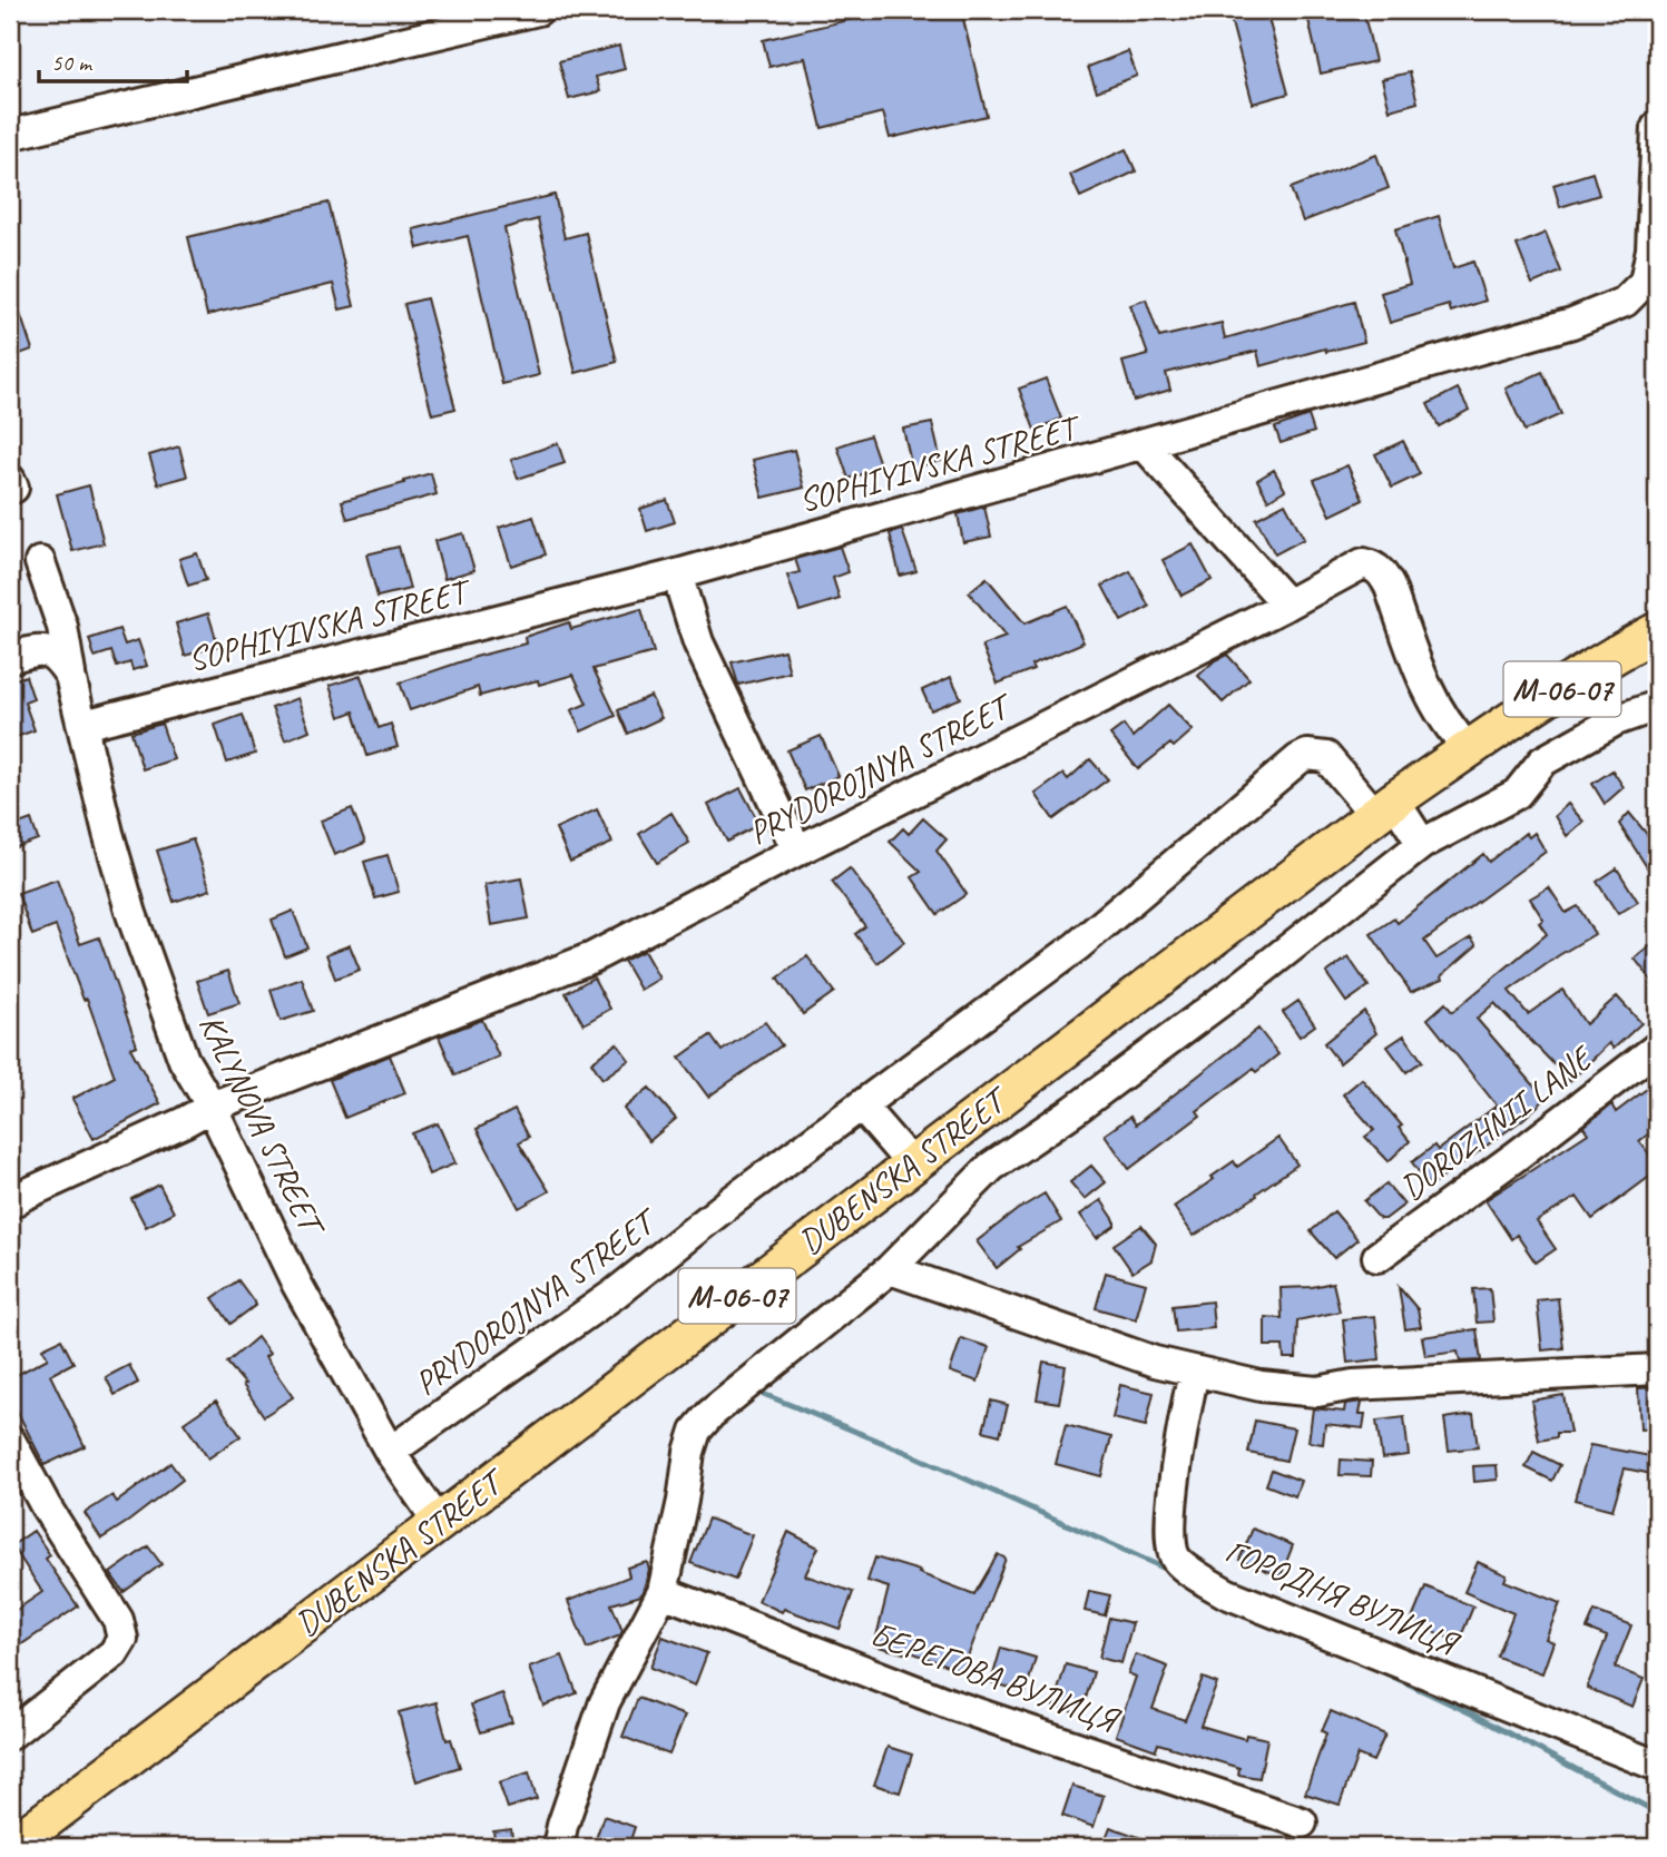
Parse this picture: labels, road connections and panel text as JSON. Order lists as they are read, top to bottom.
{
  "streets": {
    "main road": ["М-06-07", "DUBENSKA STREET"],
    "street": [
      "SOPHIYIVSKA STREET",
      "PRYDOROJNYA STREET",
      "KALYNOVA STREET",
      "DOROZHNII LANE",
      "ГОРОДНЯ ВУЛИЦЯ",
      "БЕРЕГОВА ВУЛИЦЯ"
    ]
  },
  "crossings": [
    ["SOPHIYIVSKA STREET", "KALYNOVA STREET"],
    ["PRYDOROJNYA STREET", "KALYNOVA STREET"],
    ["PRYDOROJNYA STREET", "DUBENSKA STREET"],
    ["KALYNOVA STREET", "DUBENSKA STREET"]
  ],
  "scale_bar": "50 m"
}
